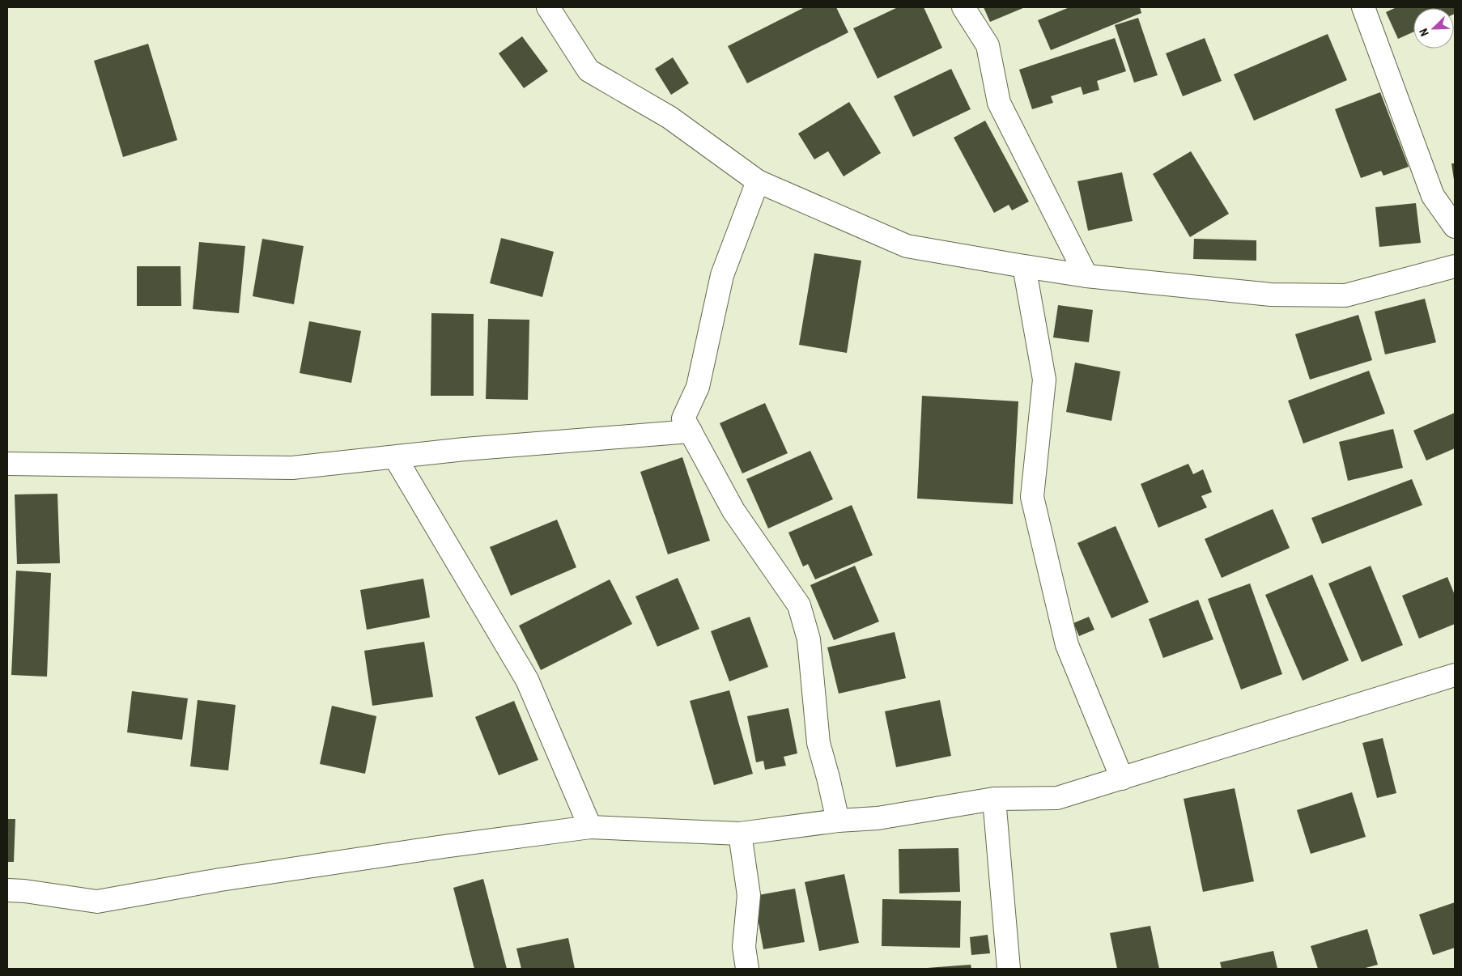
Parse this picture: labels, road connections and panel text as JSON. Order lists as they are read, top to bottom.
{
  "north": "bottom left"
}
